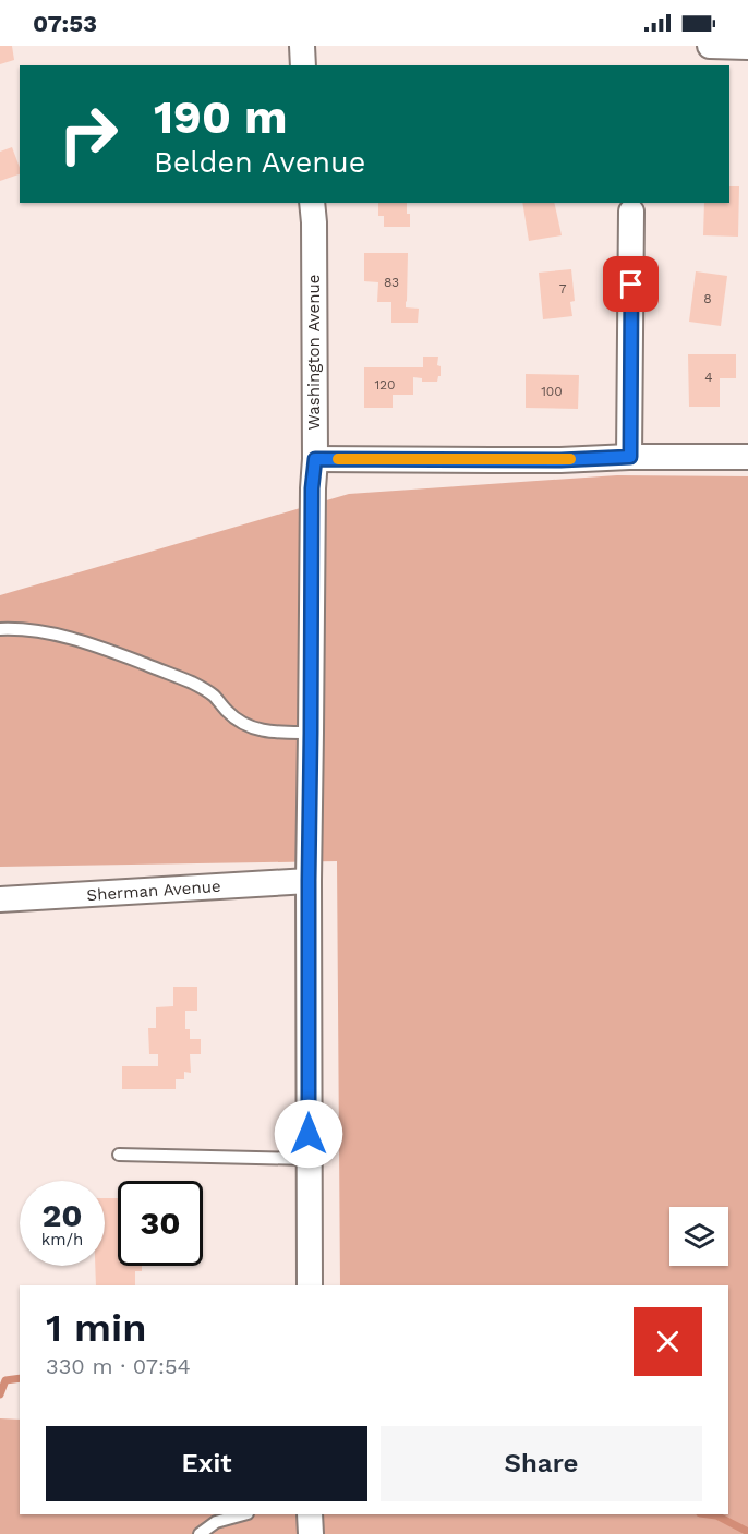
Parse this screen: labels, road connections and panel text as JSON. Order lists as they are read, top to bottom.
{
  "streets": {
    "street": ["Washington Avenue", "Sherman Avenue"]
  },
  "crossings": [
    ["Washington Avenue", "Sherman Avenue"]
  ],
  "house_numbers": [
    "83",
    "7",
    "8",
    "4",
    "120",
    "100"
  ],
  "page": {
    "status": "07:53",
    "turn": ["190 m", "Belden Avenue"],
    "speed": "20 km/h",
    "limit": "30",
    "heading": ["1 min", "330 m · 07:54"],
    "buttons": ["Exit", "Share"]
  }
}
